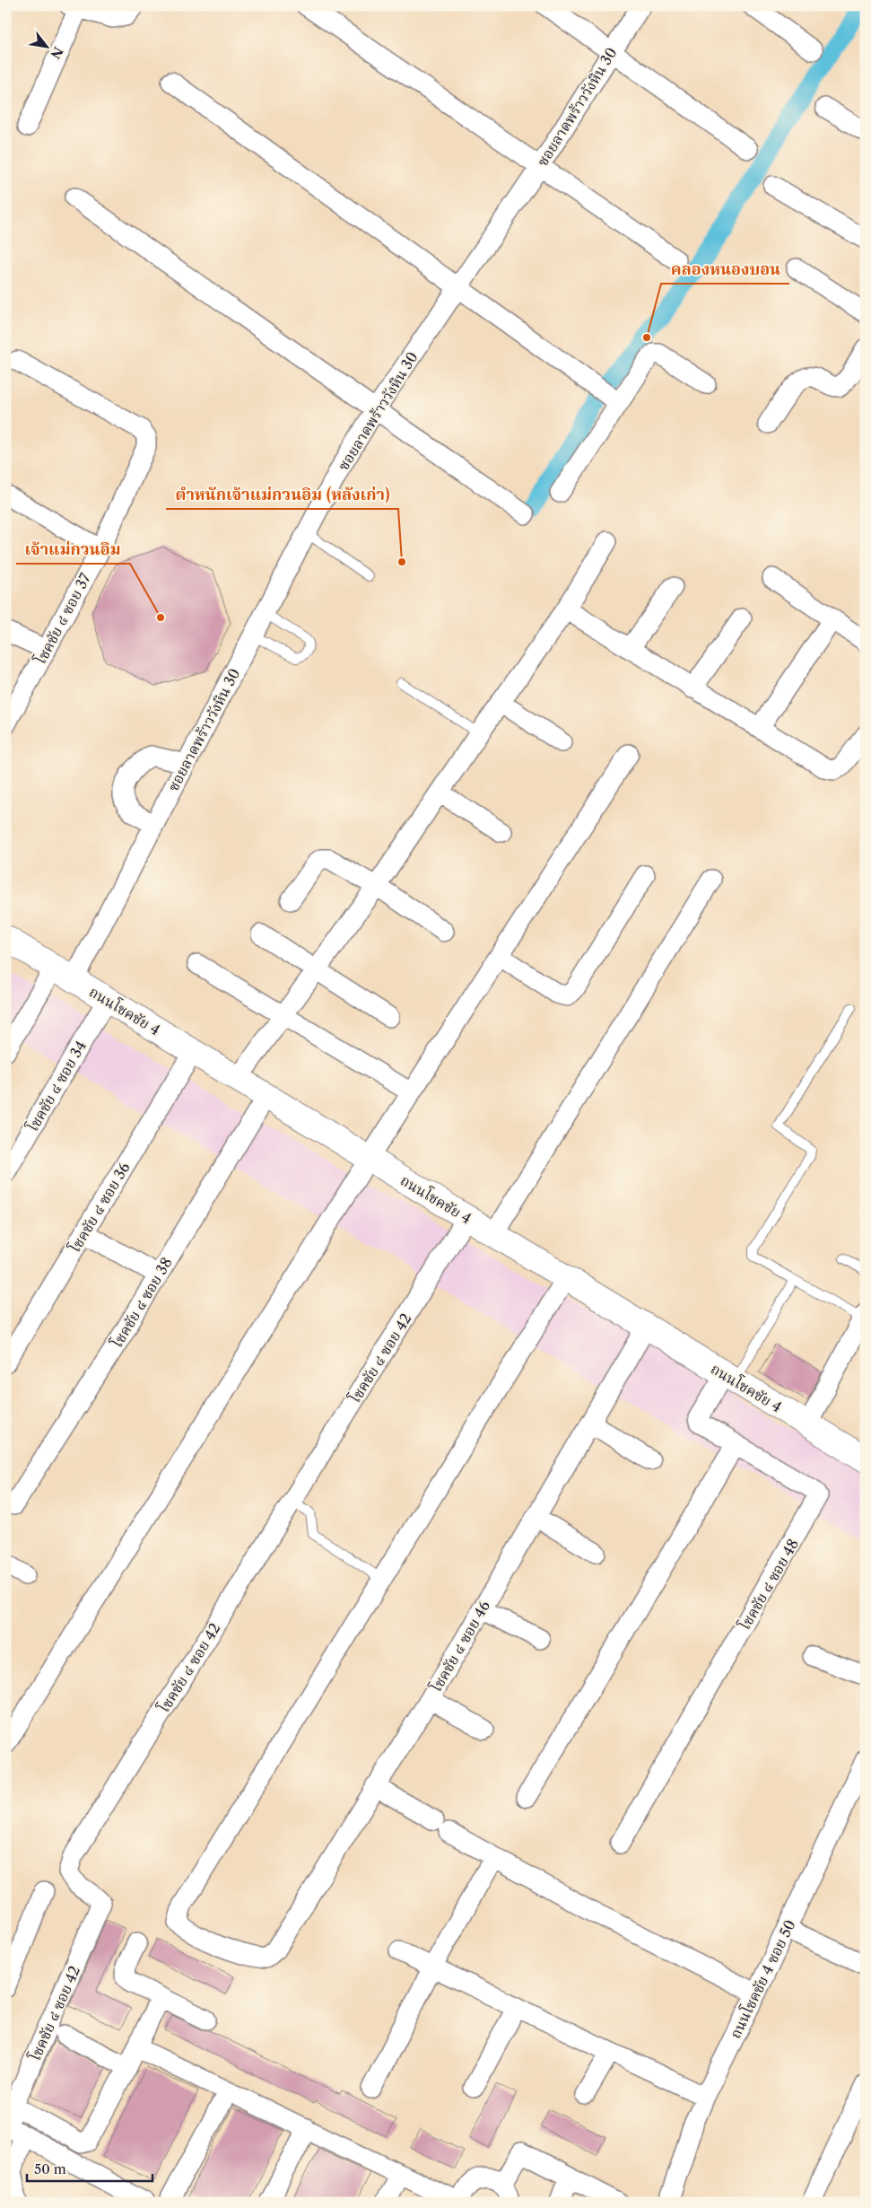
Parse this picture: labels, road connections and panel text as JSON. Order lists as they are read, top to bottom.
{
  "streets": {
    "street": [
      "ซอยลาดพร้าววังหิน 30",
      "โชคชัย ๔ ซอย 37",
      "ถนนโชคชัย 4",
      "โชคชัย ๔ ซอย 34",
      "โชคชัย ๔ ซอย 36",
      "โชคชัย ๔ ซอย 38",
      "โชคชัย ๔ ซอย 42",
      "โชคชัย ๔ ซอย 48",
      "โชคชัย ๔ ซอย 46",
      "ถนนโชคชัย 4 ซอย 50"
    ]
  },
  "crossings": [
    ["ซอยลาดพร้าววังหิน 30", "ถนนโชคชัย 4"],
    ["ถนนโชคชัย 4", "โชคชัย ๔ ซอย 34"],
    ["ถนนโชคชัย 4", "โชคชัย ๔ ซอย 36"],
    ["ถนนโชคชัย 4", "โชคชัย ๔ ซอย 38"],
    ["ถนนโชคชัย 4", "โชคชัย ๔ ซอย 42"],
    ["ถนนโชคชัย 4", "โชคชัย ๔ ซอย 48"],
    ["ถนนโชคชัย 4", "โชคชัย ๔ ซอย 46"]
  ],
  "places": ["คลองหนองบอน", "ตำหนักเจ้าแม่กวนอิม (หลังเก่า)", "เจ้าแม่กวนอิม"],
  "scale_bar": "50 m",
  "north": "bottom right"
}
